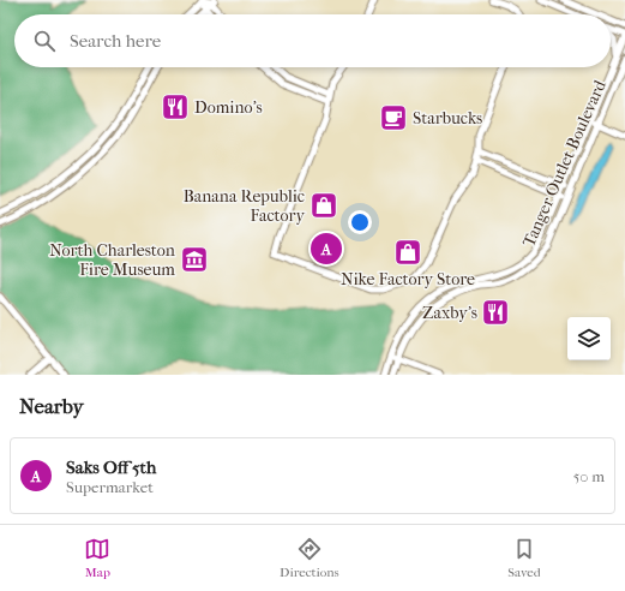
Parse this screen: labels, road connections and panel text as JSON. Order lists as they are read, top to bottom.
{
  "streets": {
    "street": ["Tanger Outlet Boulevard"]
  },
  "places": {
    "restaurant": ["Domino's", "Zaxby's"],
    "cafe": ["Starbucks"],
    "shop": ["Banana Republic Factory", "Nike Factory Store"],
    "museum": ["North Charleston Fire Museum"]
  },
  "page": {
    "search": "Search here",
    "pins": "A",
    "heading": "Nearby",
    "list": [
      {
        "mark": "A",
        "name": "Saks Off 5th",
        "note": "Supermarket",
        "value": "50 m"
      }
    ],
    "nav": ["Map", "Directions", "Saved"]
  }
}
